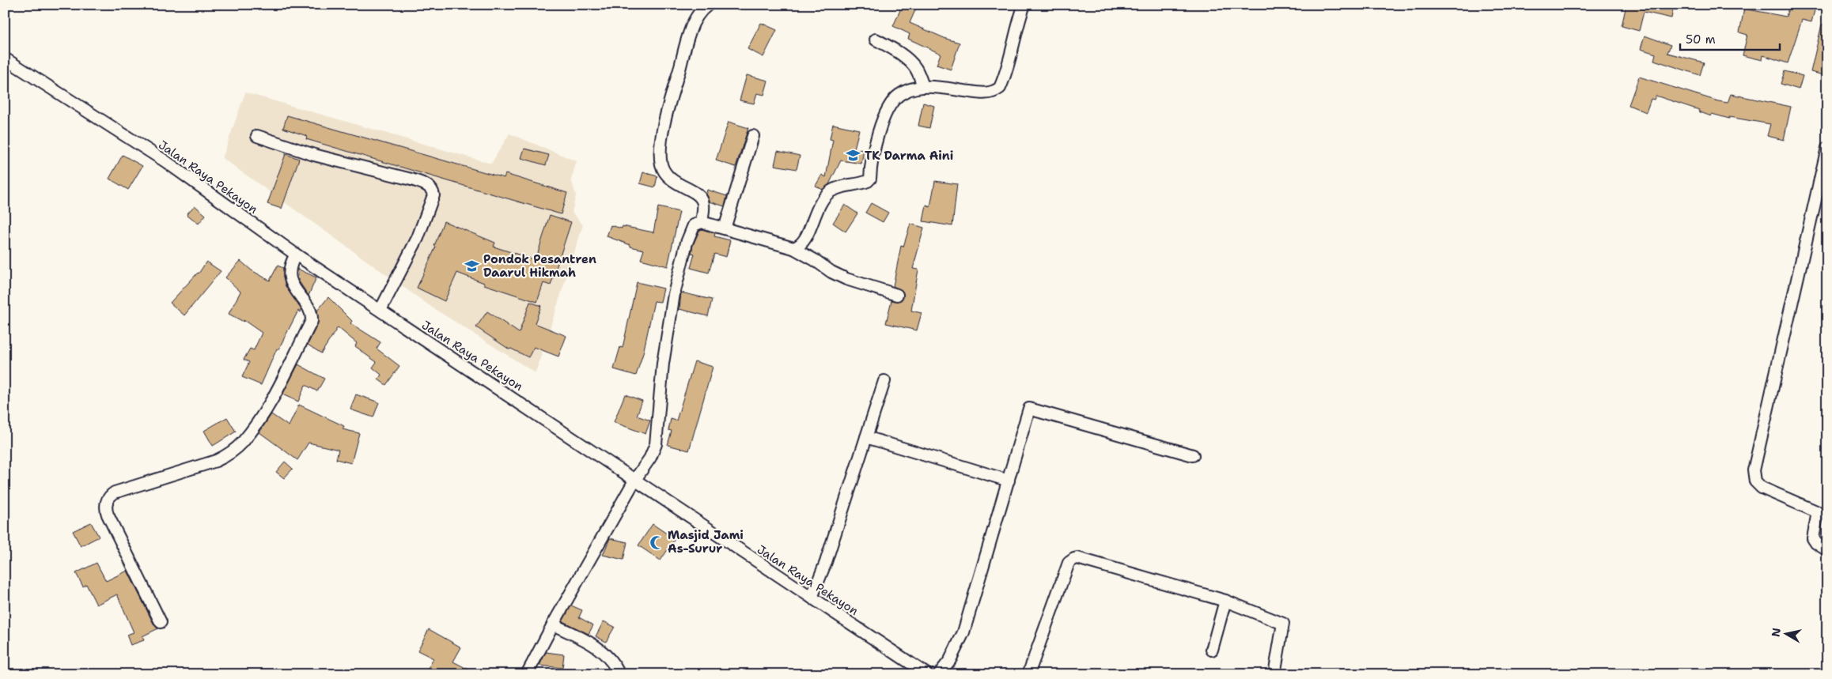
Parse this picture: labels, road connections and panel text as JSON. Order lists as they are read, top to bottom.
{
  "streets": {
    "street": ["Jalan Raya Pekayon"]
  },
  "places": {
    "school or university": ["TK Darma Aini", "Pondok Pesantren Daarul Hikmah"],
    "mosque": ["Masjid Jami As-Surur"]
  },
  "scale_bar": "50 m",
  "north": "left"
}
